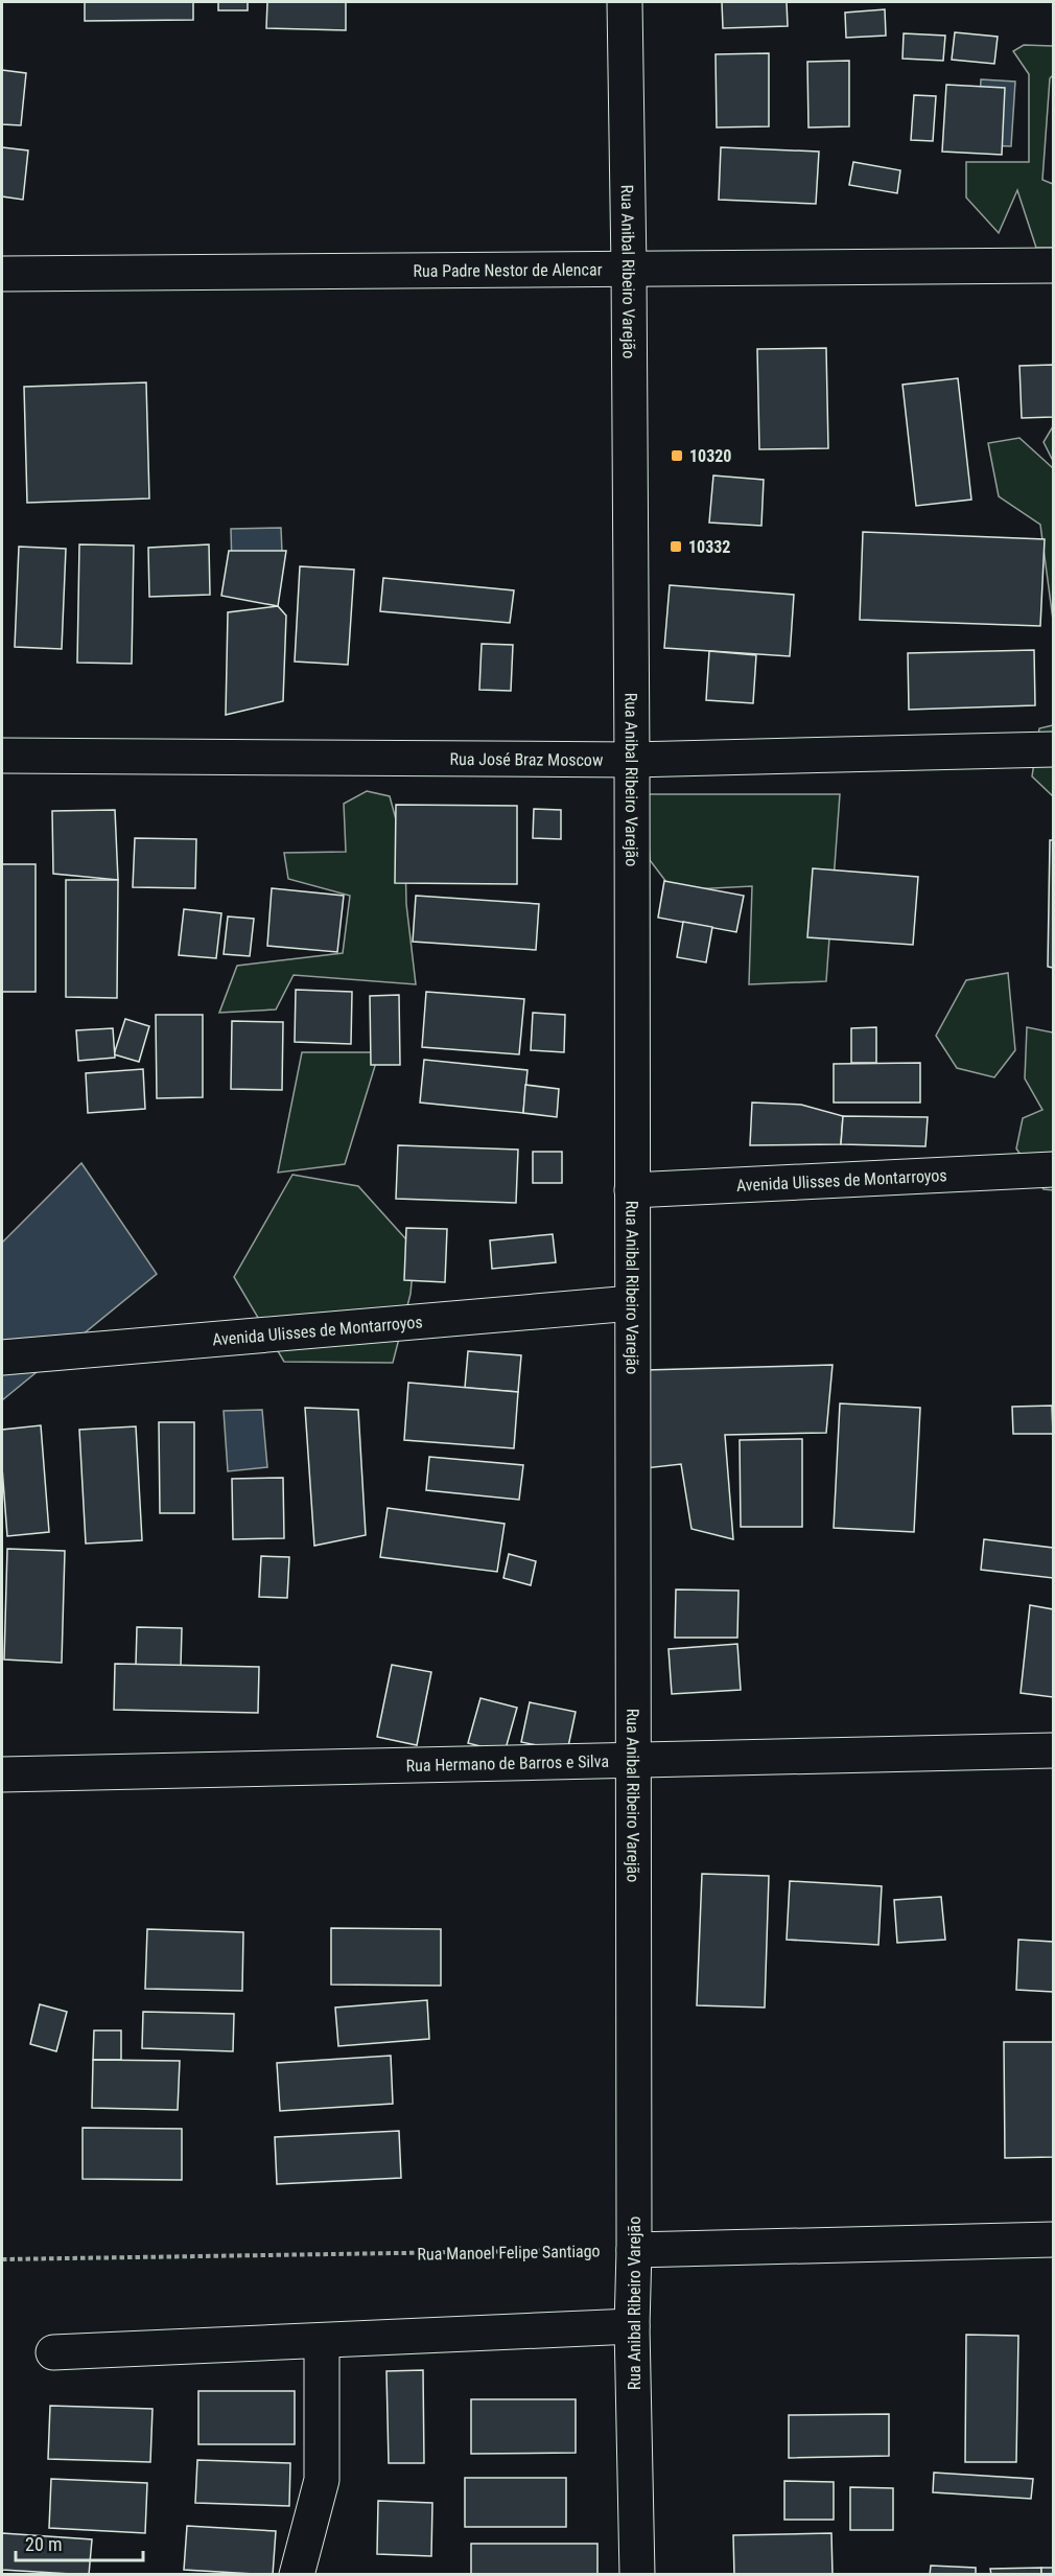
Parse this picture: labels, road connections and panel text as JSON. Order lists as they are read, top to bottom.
{
  "streets": {
    "street": [
      "Rua Padre Nestor de Alencar",
      "Rua Anibal Ribeiro Varejão",
      "Rua José Braz Moscow",
      "Avenida Ulisses de Montarroyos",
      "Rua Hermano de Barros e Silva"
    ],
    "path": ["Rua Manoel Felipe Santiago"]
  },
  "crossings": [
    ["Rua Padre Nestor de Alencar", "Rua Anibal Ribeiro Varejão"],
    ["Rua Anibal Ribeiro Varejão", "Rua José Braz Moscow"],
    ["Rua Anibal Ribeiro Varejão", "Avenida Ulisses de Montarroyos"],
    ["Rua Anibal Ribeiro Varejão", "Rua Hermano de Barros e Silva"],
    ["Rua Anibal Ribeiro Varejão", "Rua Manoel Felipe Santiago"]
  ],
  "places": {
    "transit": ["10320", "10332"]
  },
  "scale_bar": "20 m"
}
